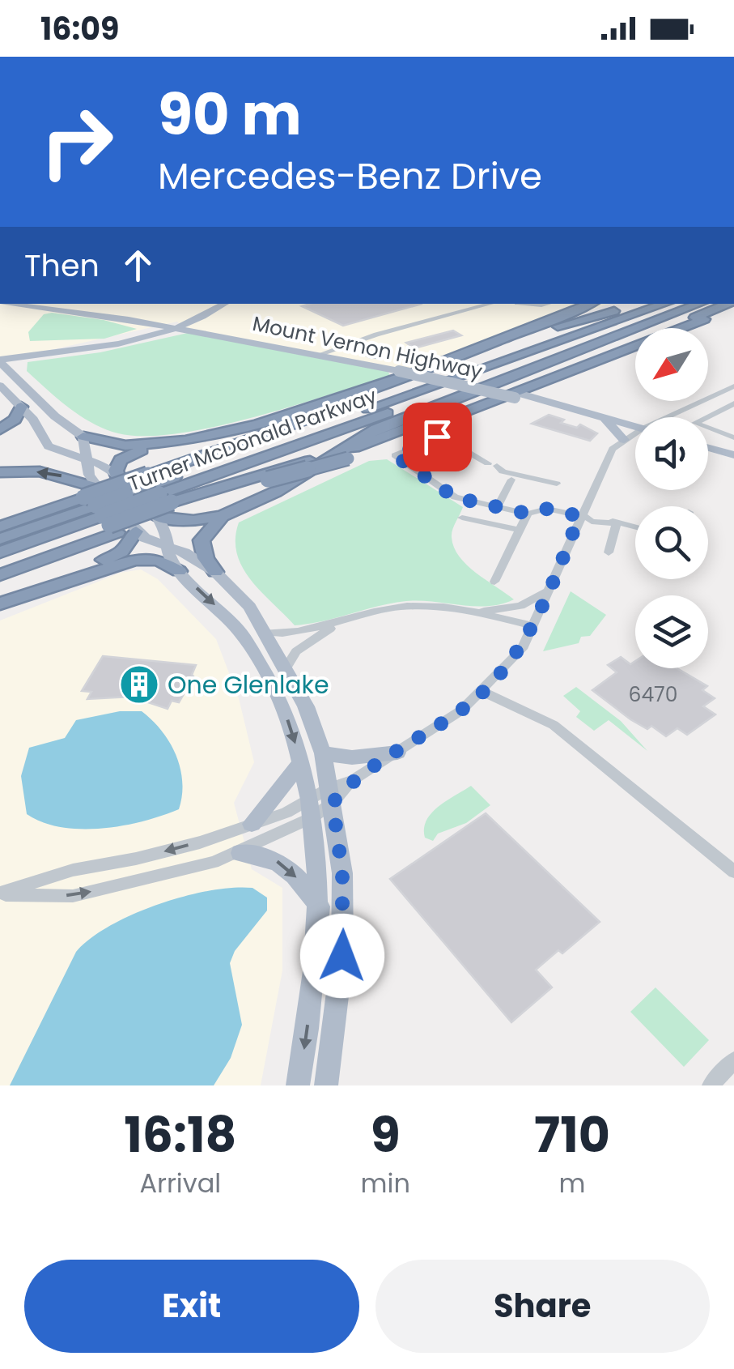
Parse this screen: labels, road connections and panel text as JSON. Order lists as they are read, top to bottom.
{
  "streets": {
    "highway": ["Turner McDonald Parkway"],
    "main road": ["Mount Vernon Highway"]
  },
  "places": {
    "building": ["One Glenlake"]
  },
  "house_numbers": ["6470"],
  "north": "bottom left",
  "page": {
    "status": "16:09",
    "turn": ["90 m", "Mercedes-Benz Drive"],
    "then": "Then",
    "eta": [
      "16:18",
      "Arrival",
      "9",
      "min",
      "710",
      "m"
    ],
    "buttons": ["Exit", "Share"]
  }
}
